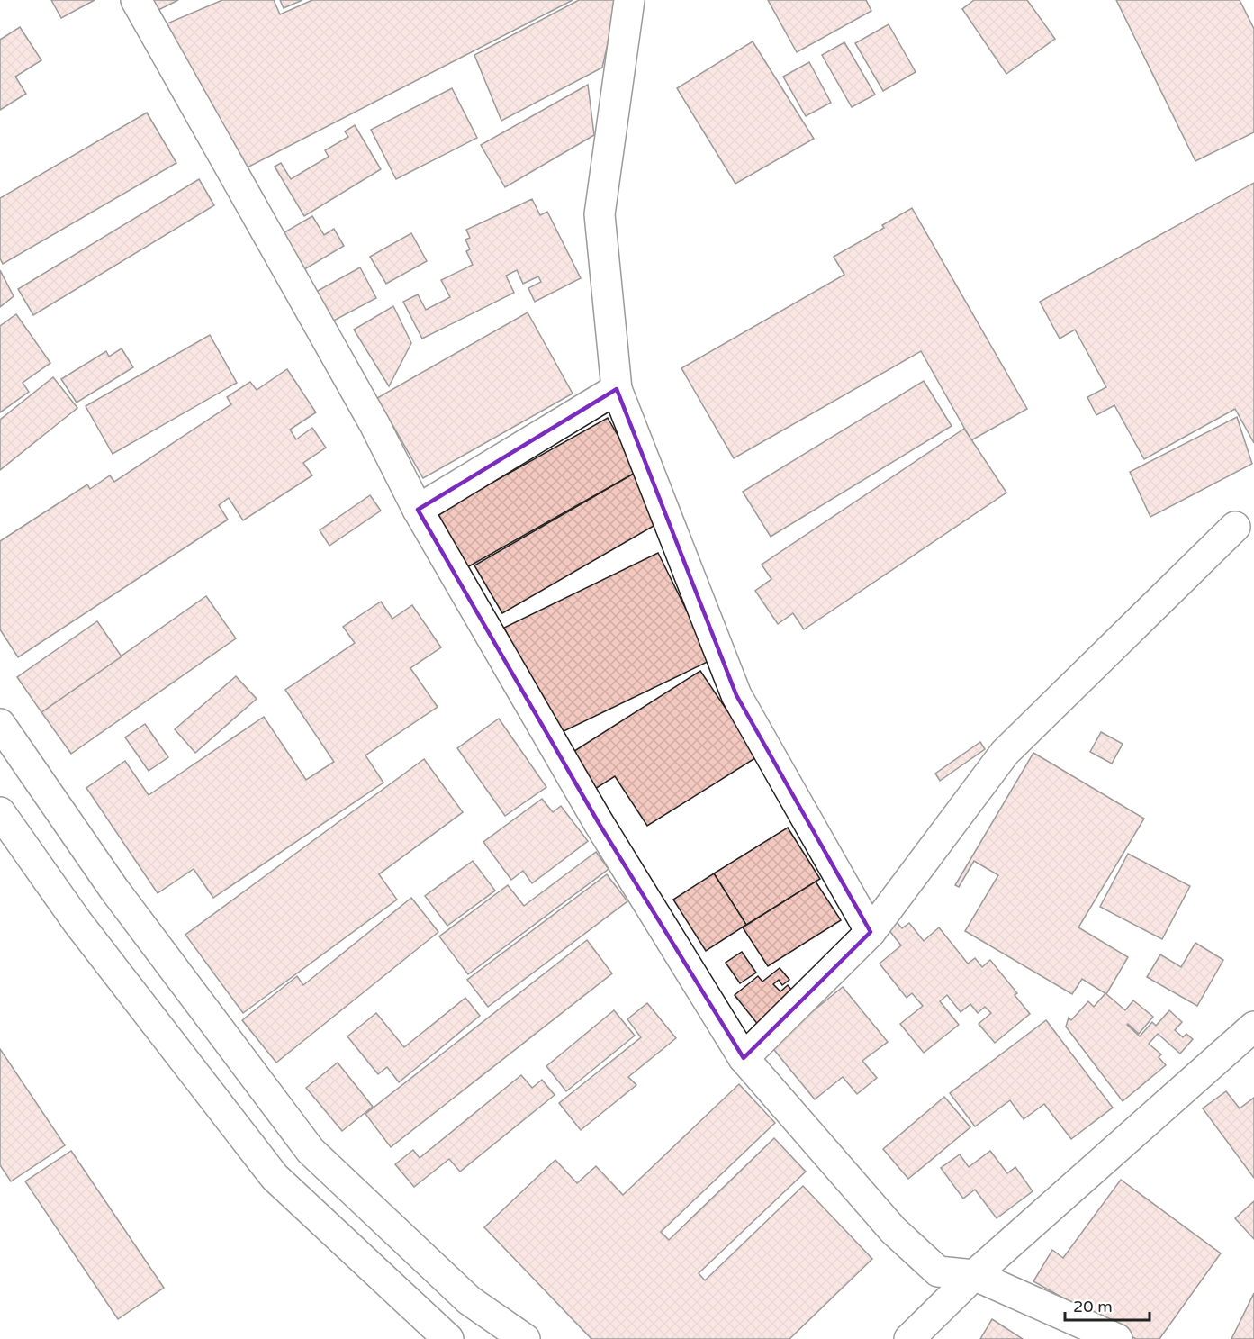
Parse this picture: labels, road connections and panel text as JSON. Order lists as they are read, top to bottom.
{
  "scale_bar": "20 m"
}
